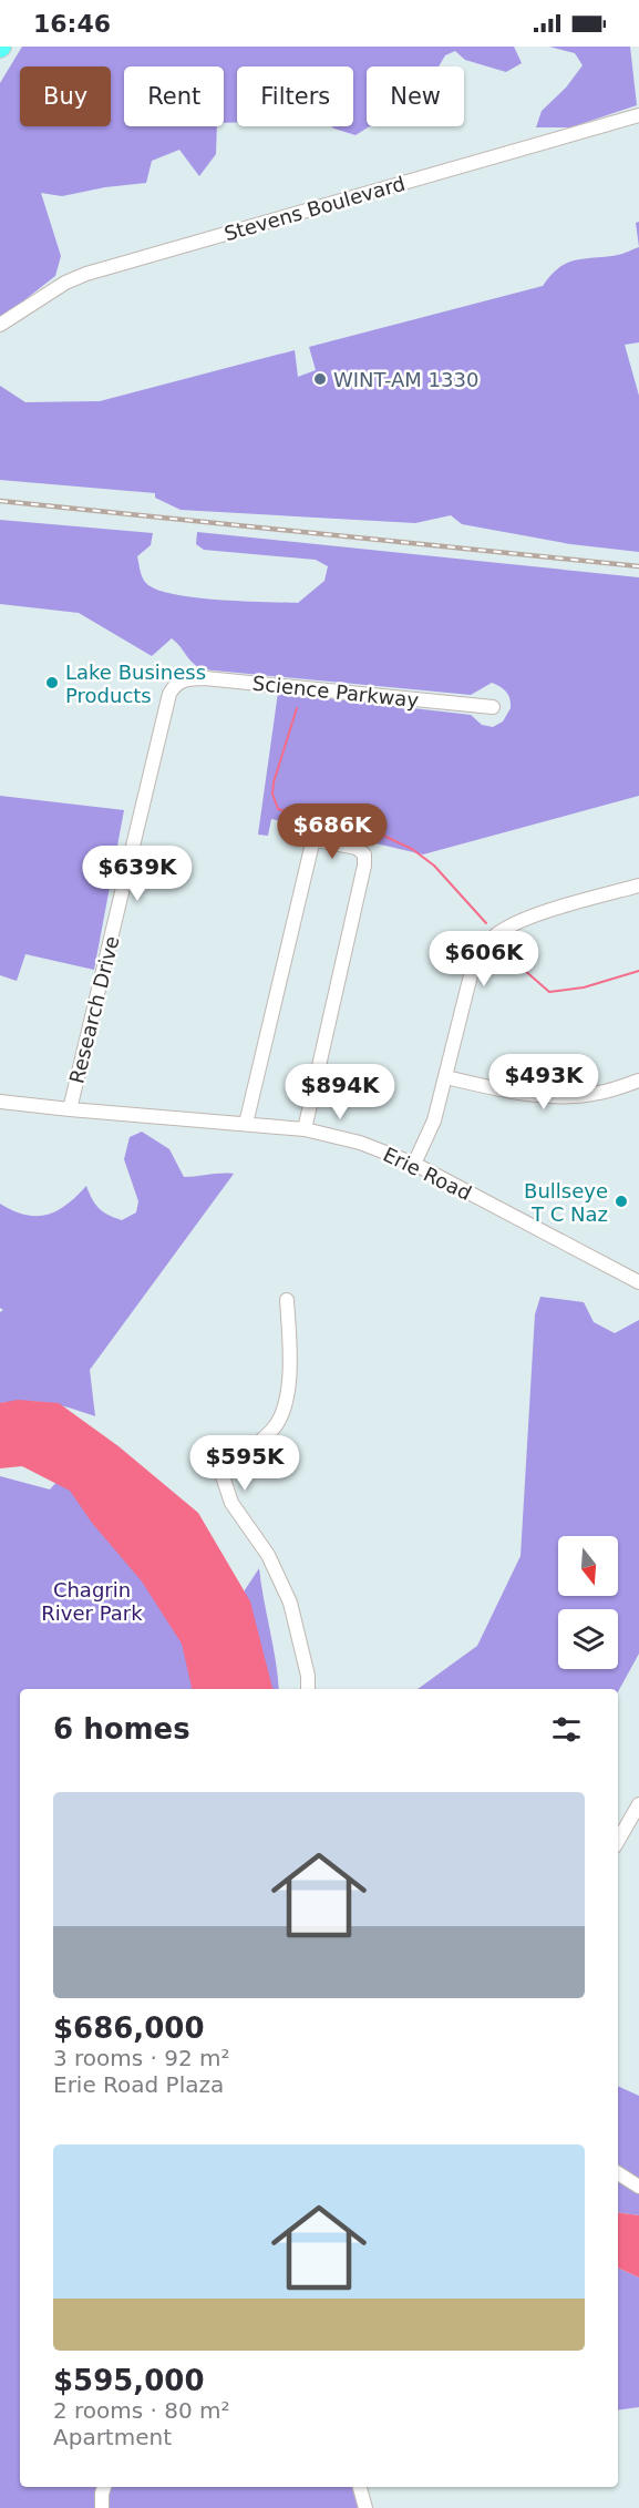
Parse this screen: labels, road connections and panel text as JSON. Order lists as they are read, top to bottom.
{
  "streets": {
    "street": [
      "Stevens Boulevard",
      "Science Parkway",
      "Research Drive",
      "Erie Road"
    ]
  },
  "crossings": [
    ["Science Parkway", "Research Drive"],
    ["Research Drive", "Erie Road"]
  ],
  "parks": ["Chagrin River Park"],
  "places": ["WINT-AM 1330", "Lake Business Products", "Bullseye T C Naz"],
  "north": "bottom",
  "page": {
    "status": "16:46",
    "chip": [
      "Buy",
      "Rent",
      "Filters",
      "New"
    ],
    "price": [
      "$686K",
      "$639K",
      "$606K",
      "$493K",
      "$894K",
      "$595K"
    ],
    "heading": "6 homes",
    "list": [
      {
        "name": "$686,000",
        "note": "3 rooms · 92 m² · Erie Road Plaza"
      },
      {
        "name": "$595,000",
        "note": "2 rooms · 80 m² · Apartment"
      }
    ]
  }
}
